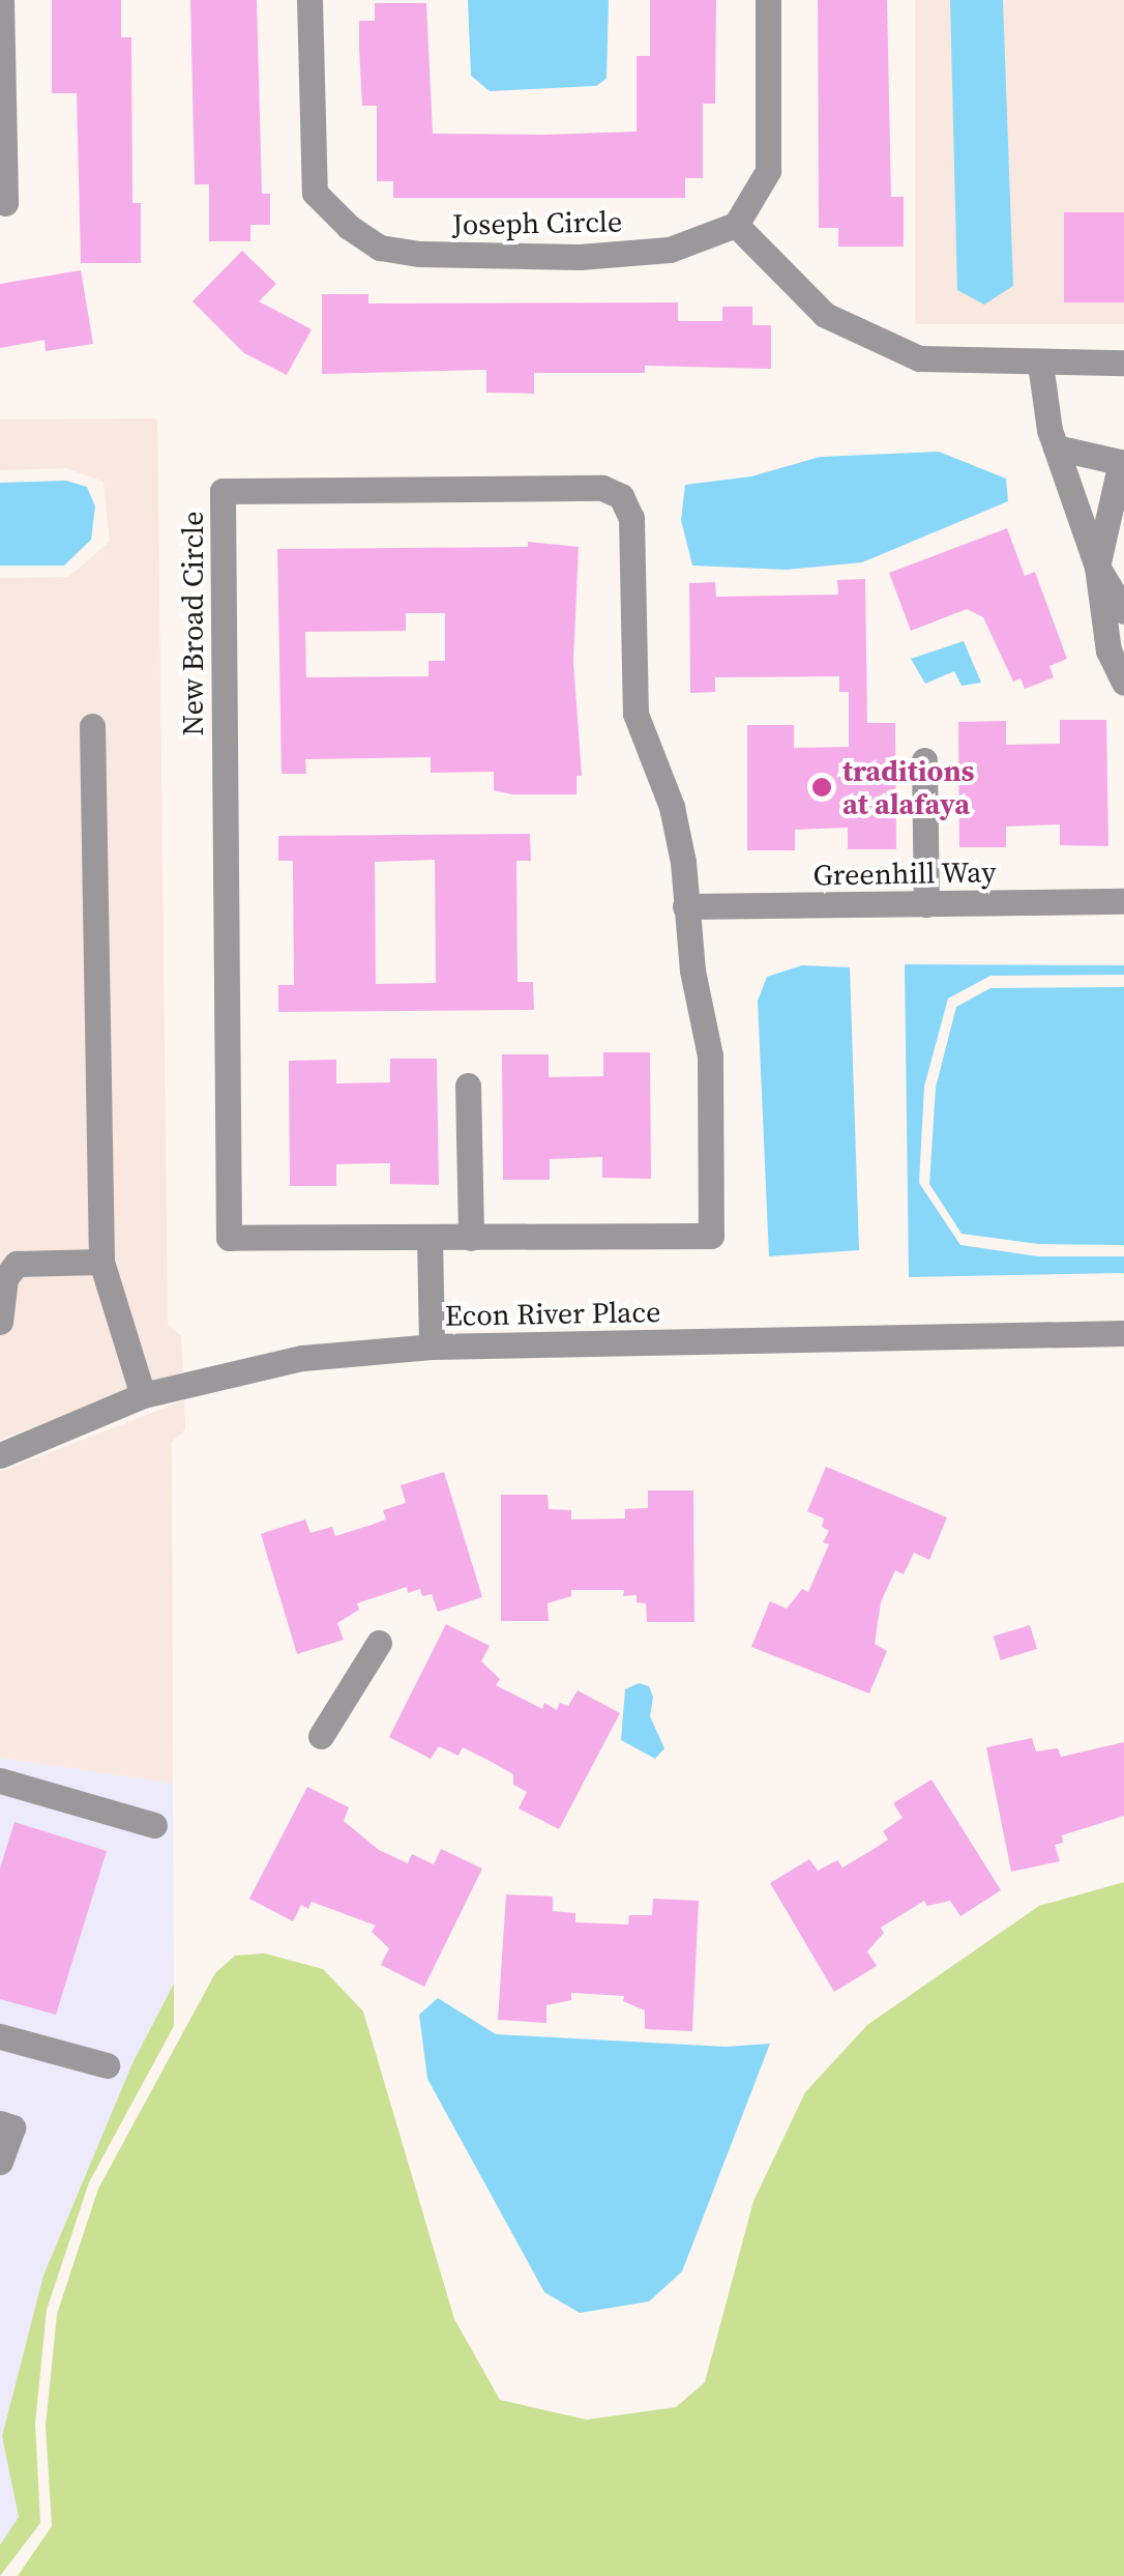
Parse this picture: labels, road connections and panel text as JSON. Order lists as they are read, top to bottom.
{
  "streets": {
    "street": [
      "Joseph Circle",
      "New Broad Circle",
      "Greenhill Way",
      "Econ River Place"
    ]
  },
  "crossings": [
    ["New Broad Circle", "Greenhill Way"]
  ],
  "places": ["traditions at alafaya"]
}
